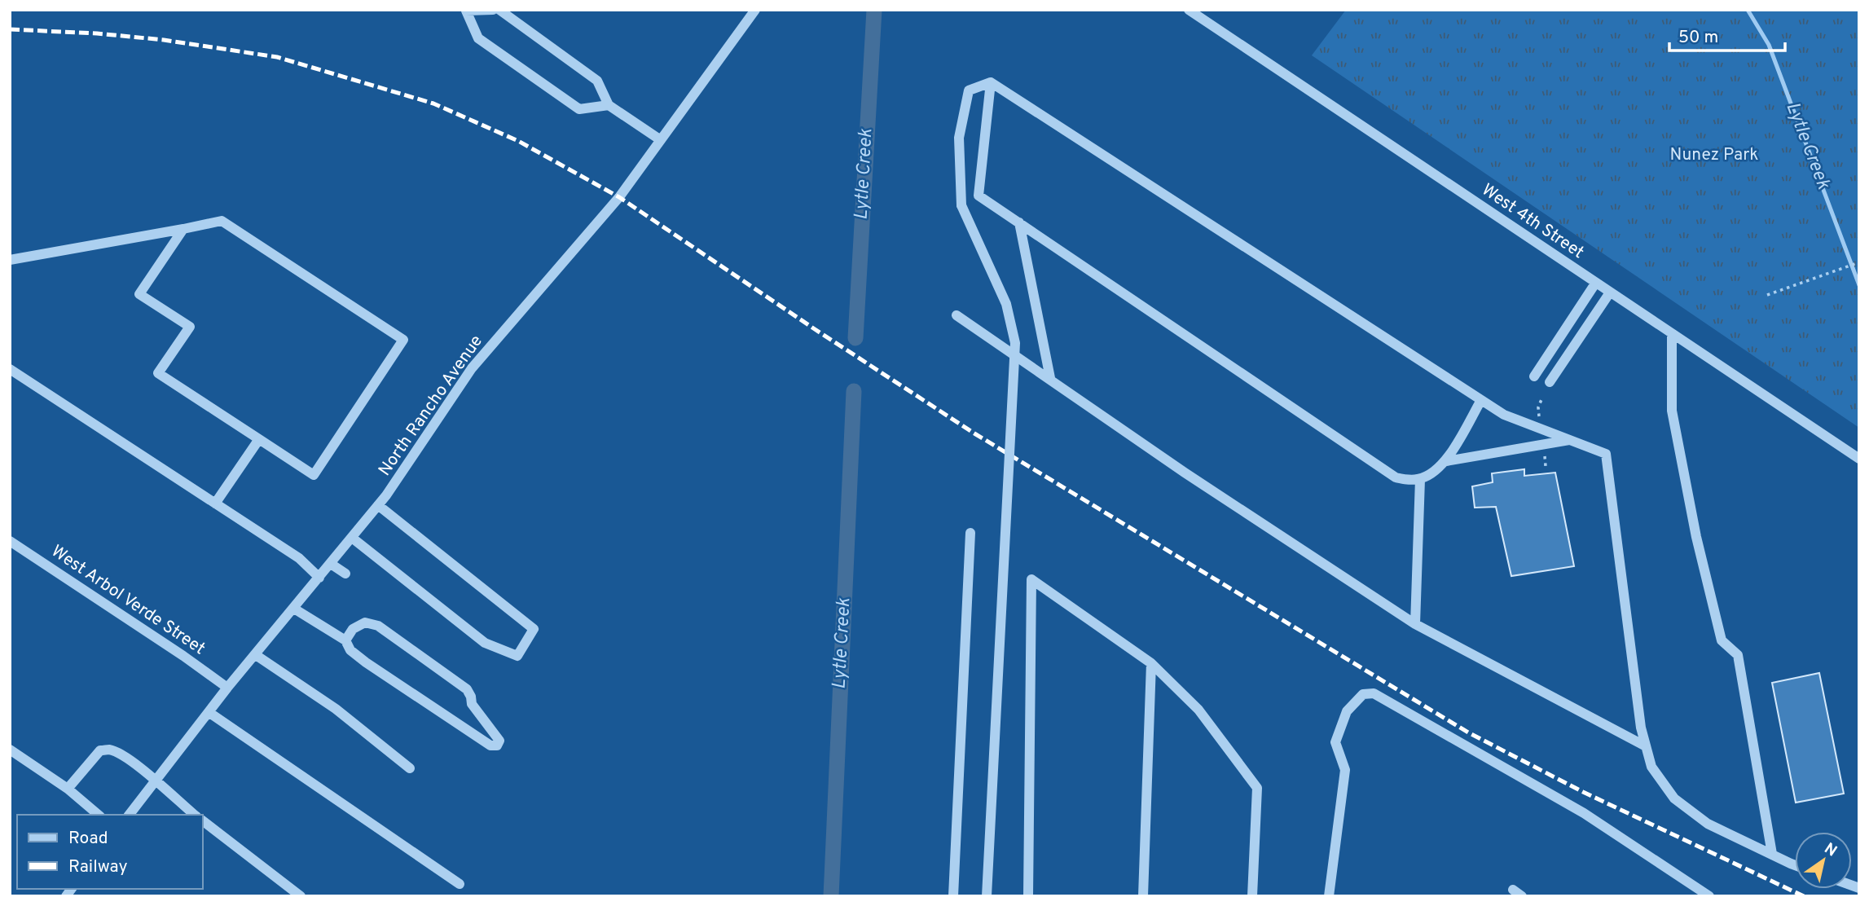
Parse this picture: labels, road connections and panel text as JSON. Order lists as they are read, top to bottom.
{
  "streets": {
    "street": ["West 4th Street", "North Rancho Avenue", "West Arbol Verde Street"]
  },
  "crossings": [
    ["North Rancho Avenue", "West Arbol Verde Street"]
  ],
  "water": ["Lytle Creek"],
  "parks": ["Nunez Park"],
  "legend": ["Road", "Railway"],
  "scale_bar": "50 m",
  "north": "top right"
}
